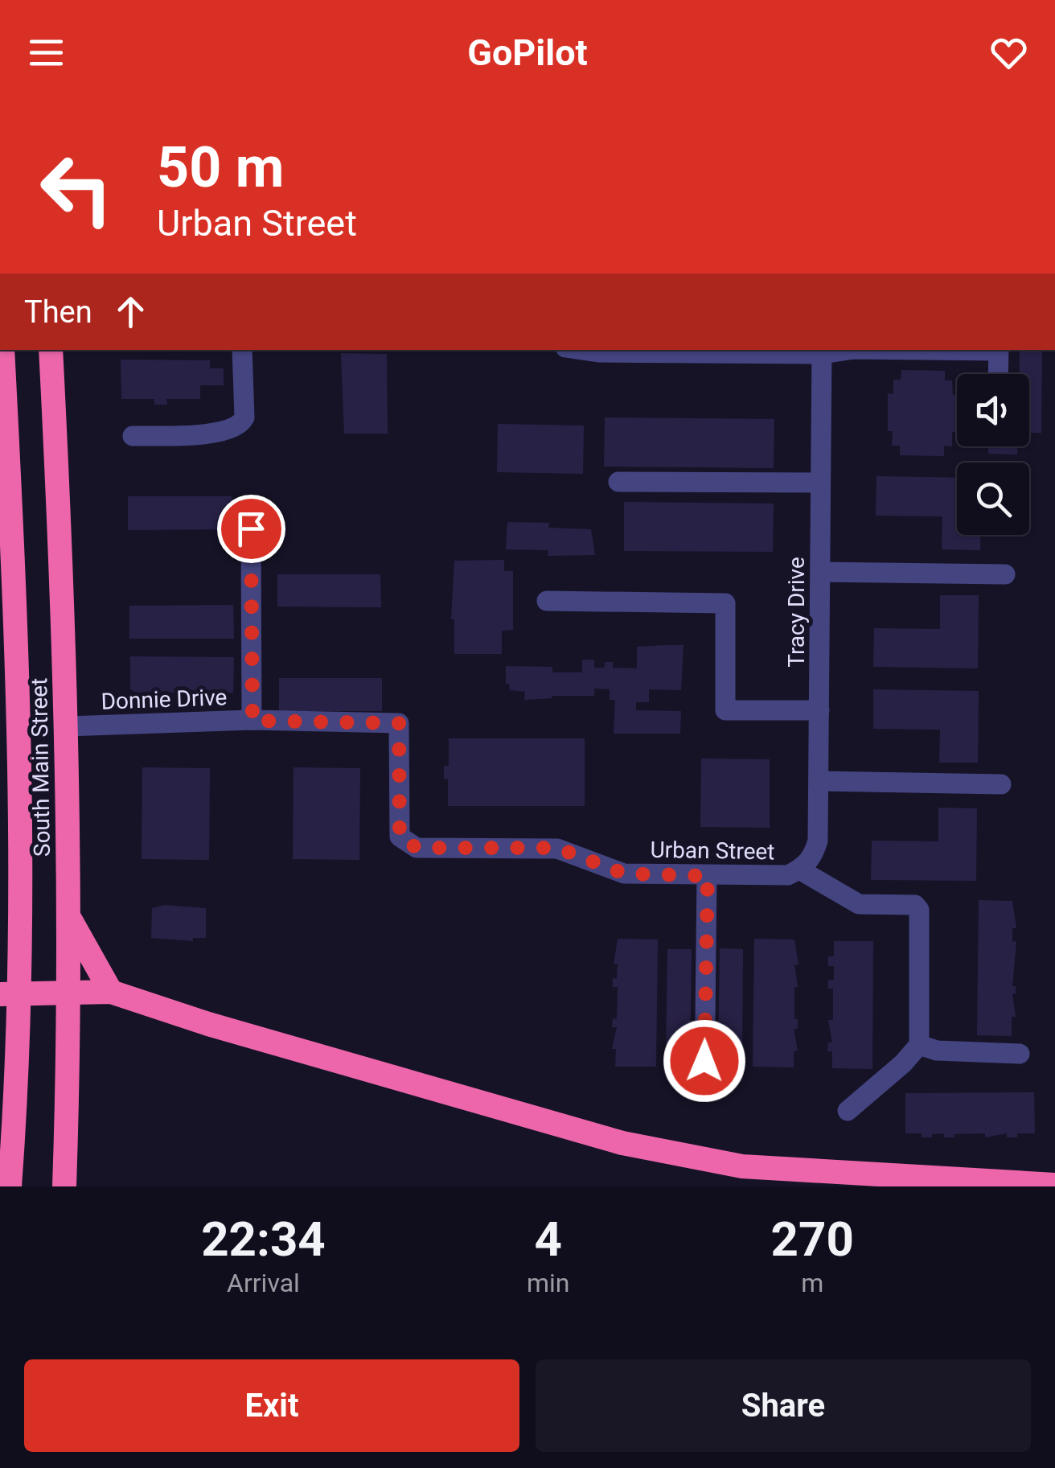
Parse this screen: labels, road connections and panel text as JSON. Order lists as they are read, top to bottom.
{
  "streets": {
    "highway": ["South Main Street"],
    "street": ["Tracy Drive", "Donnie Drive", "Urban Street"]
  },
  "crossings": [
    ["Tracy Drive", "Urban Street"],
    ["Donnie Drive", "South Main Street"],
    ["Donnie Drive", "Urban Street"]
  ],
  "page": {
    "header": "GoPilot",
    "turn": ["50 m", "Urban Street"],
    "then": "Then",
    "eta": [
      "22:34",
      "Arrival",
      "4",
      "min",
      "270",
      "m"
    ],
    "buttons": ["Exit", "Share"]
  }
}
